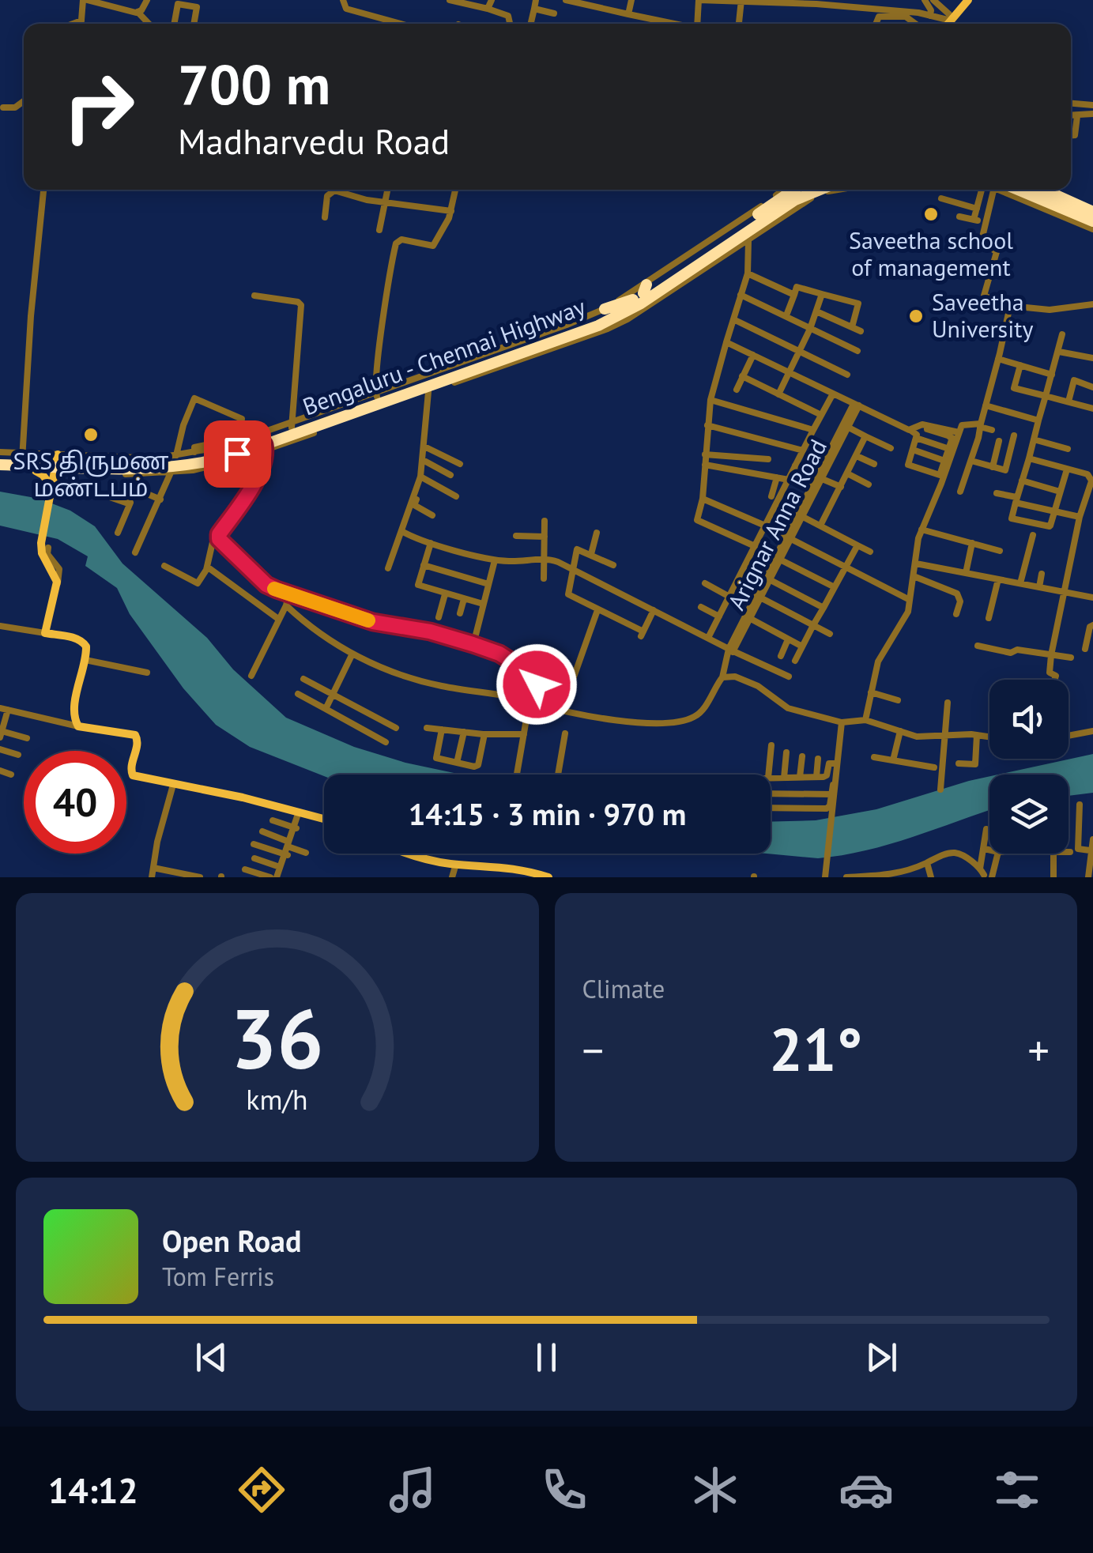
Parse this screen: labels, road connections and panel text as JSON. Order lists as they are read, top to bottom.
{
  "streets": {
    "highway": ["Bengaluru - Chennai Highway"],
    "street": ["Arignar Anna Road"]
  },
  "places": ["Saveetha school of management", "Saveetha University", "SRS திருமண மண்டபம்"],
  "page": {
    "turn": ["700 m", "Madharvedu Road"],
    "limit": "40",
    "trip": "14:15 · 3 min · 970 m",
    "tile": "Climate",
    "heat": ["−", "21°", "+"],
    "song": ["Open Road", "Tom Ferris"],
    "tabs": "14:12",
    "gauge": ["36", "km/h"]
  }
}
